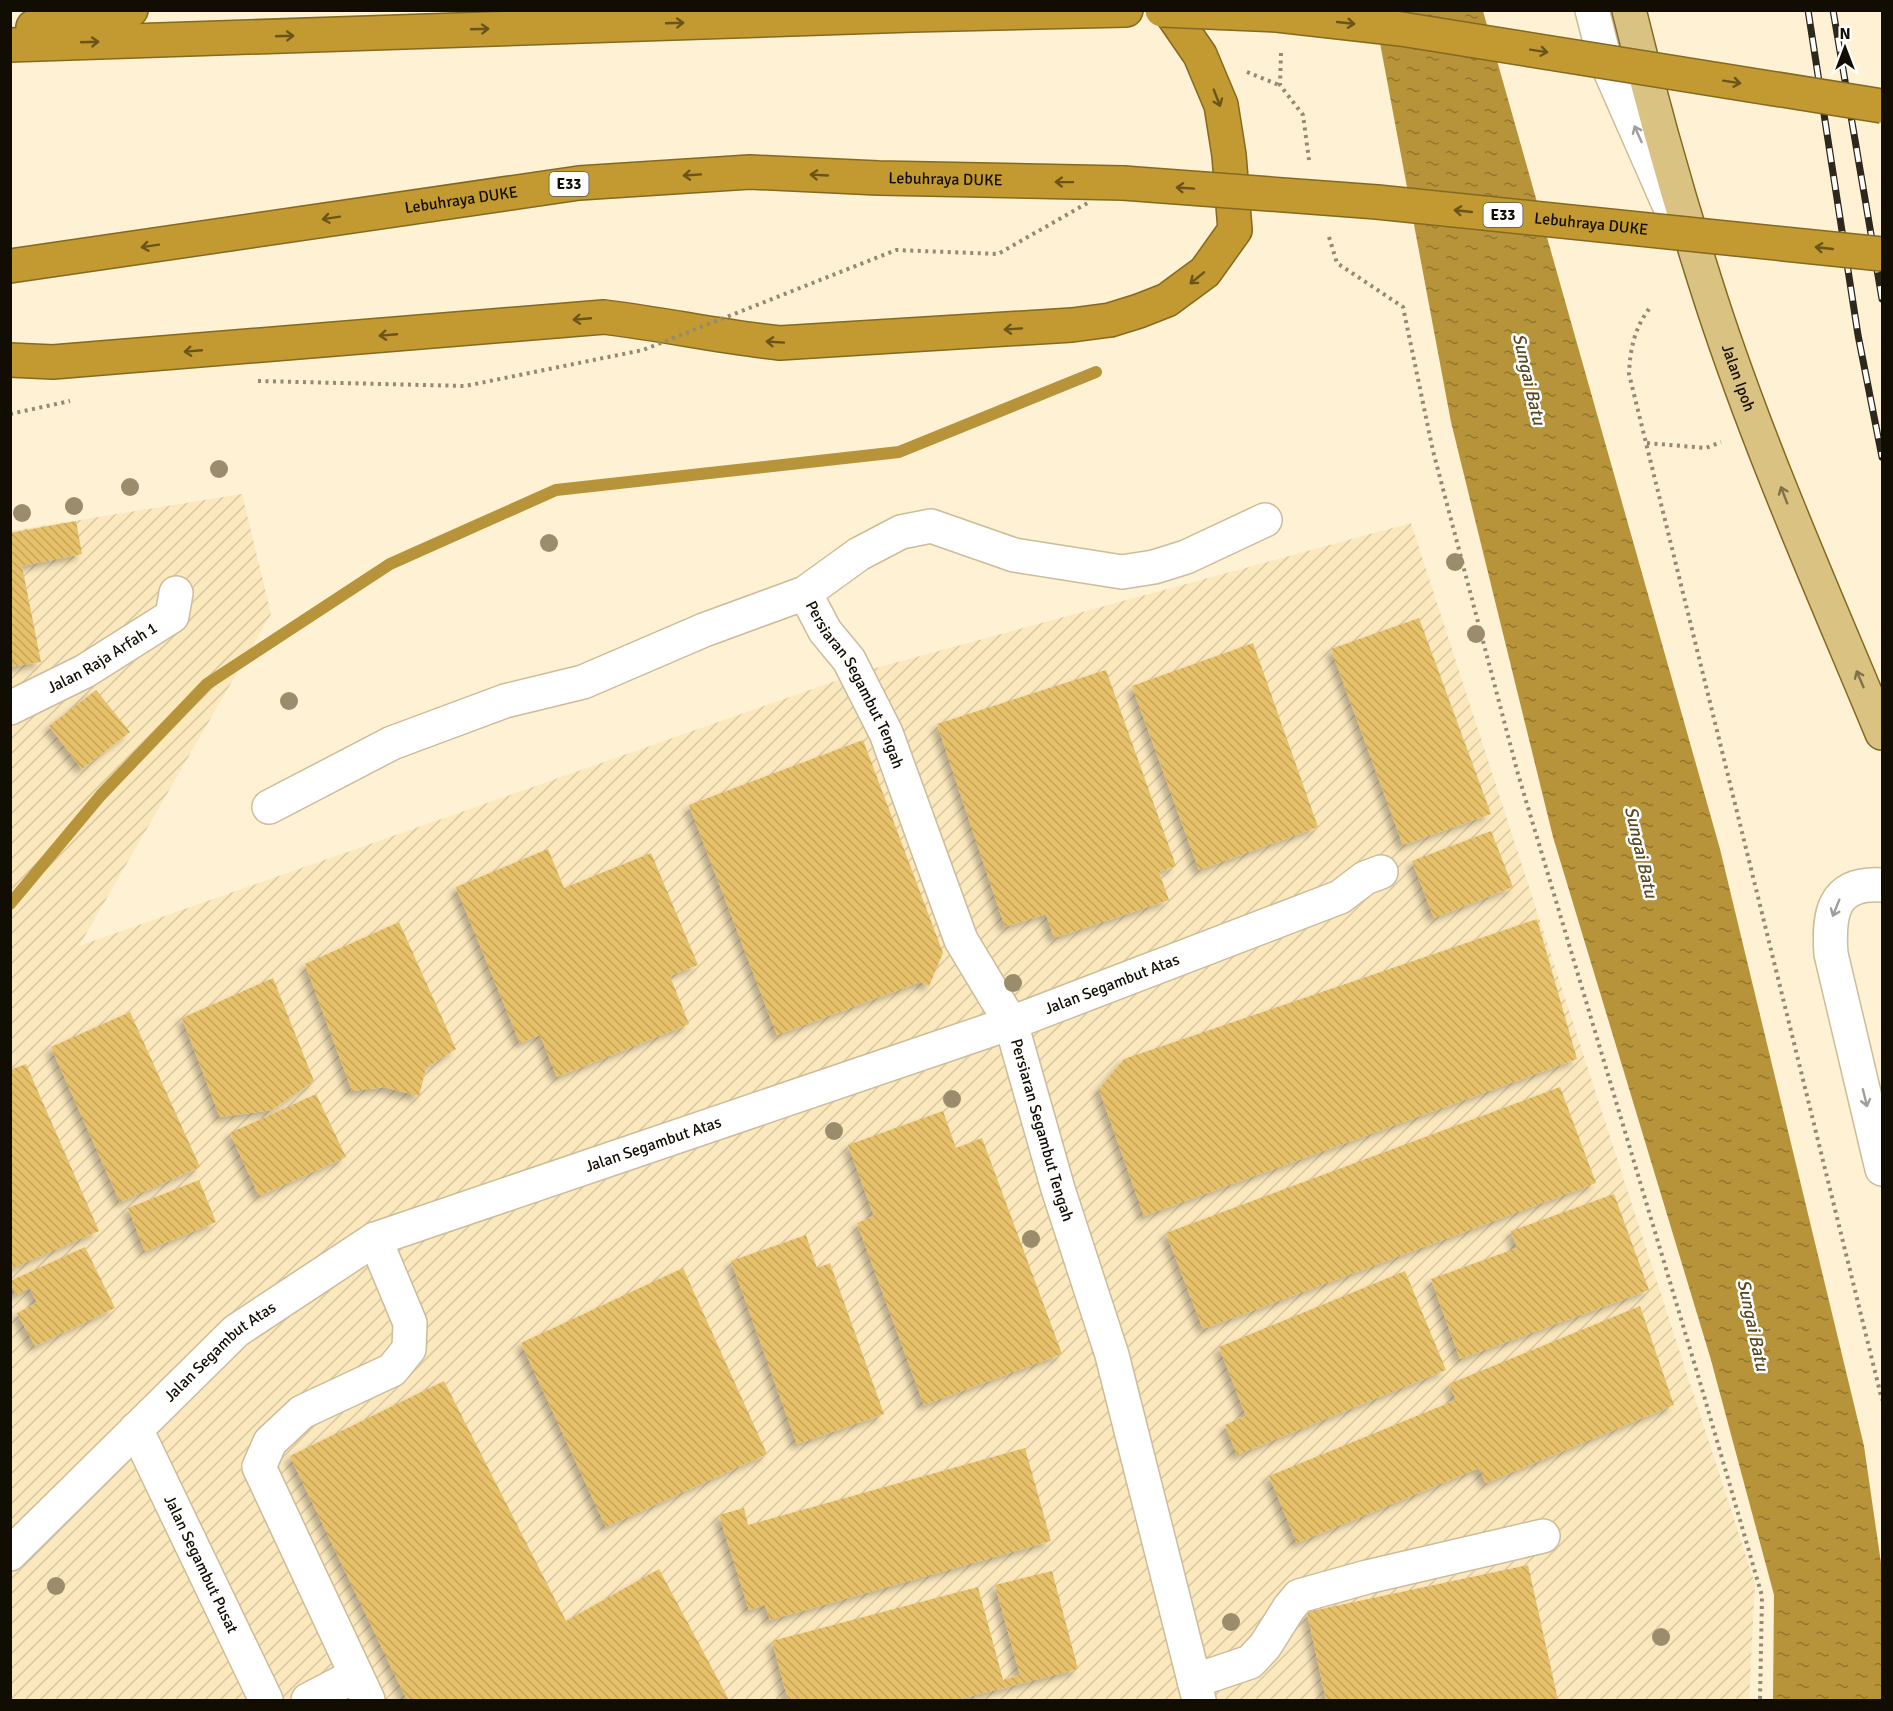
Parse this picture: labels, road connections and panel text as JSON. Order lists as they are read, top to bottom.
{
  "streets": {
    "highway": ["Lebuhraya DUKE", "E33"],
    "main road": ["Jalan Ipoh"],
    "street": [
      "Jalan Raja Arfah 1",
      "Persiaran Segambut Tengah",
      "Jalan Segambut Atas",
      "Jalan Segambut Pusat"
    ]
  },
  "crossings": [
    ["Persiaran Segambut Tengah", "Jalan Segambut Atas"],
    ["Jalan Segambut Atas", "Jalan Segambut Pusat"]
  ],
  "one_way": ["Jalan Ipoh"],
  "water": ["Sungai Batu"],
  "north": "top"
}
